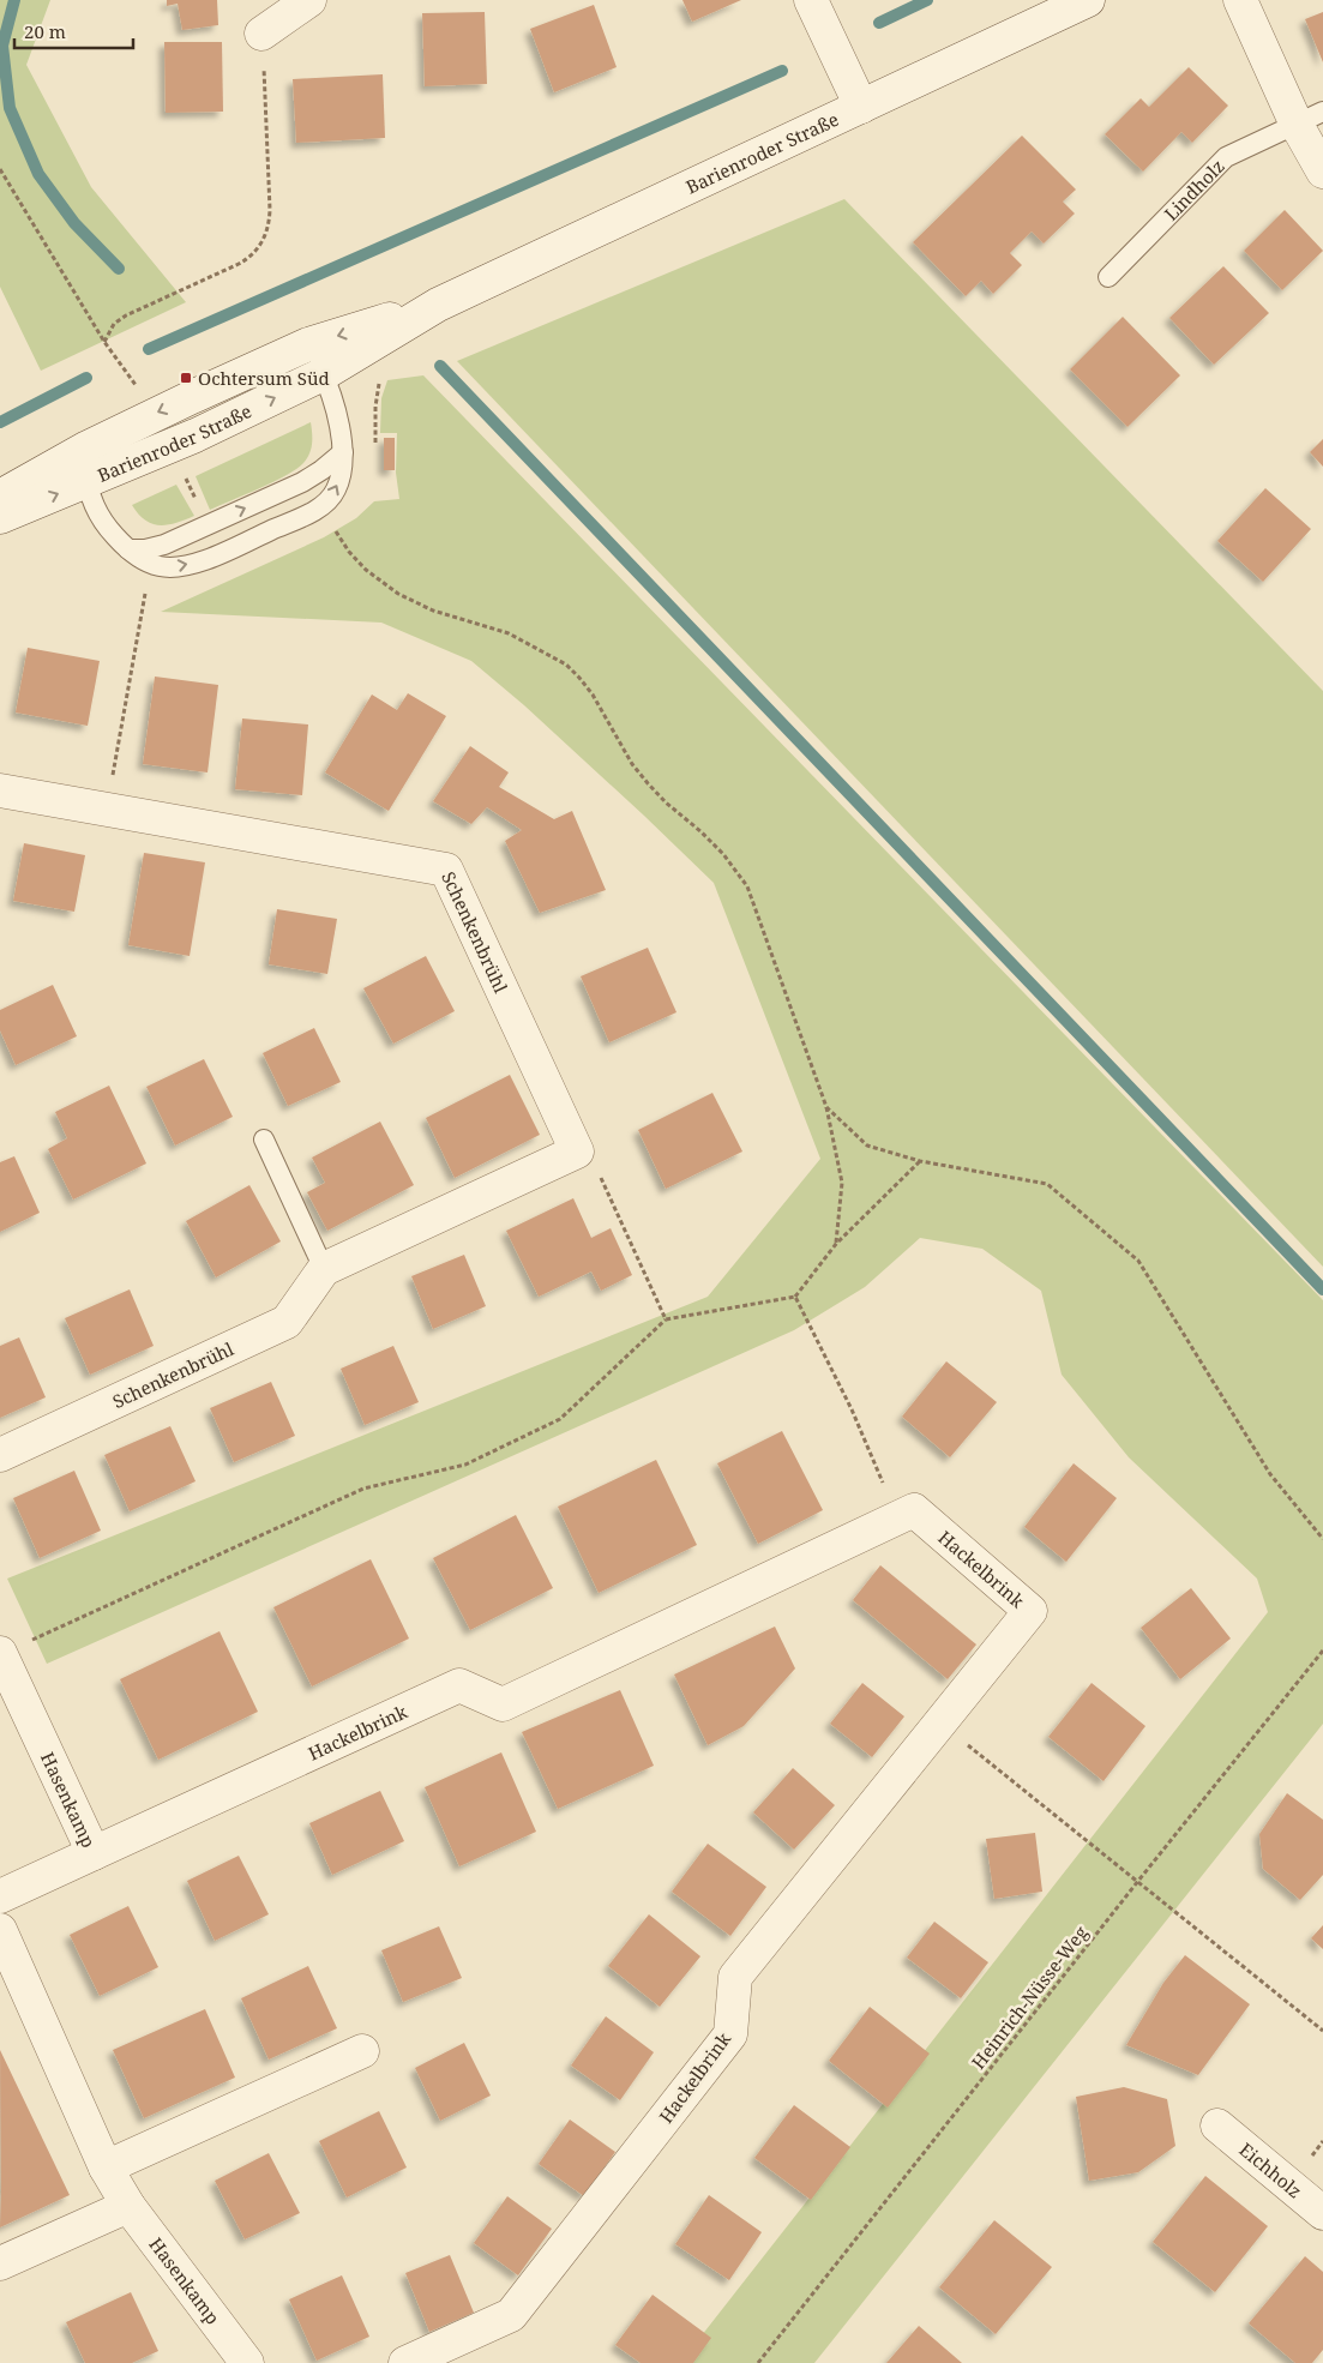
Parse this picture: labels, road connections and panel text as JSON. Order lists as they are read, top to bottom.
{
  "streets": {
    "street": [
      "Barienroder Straße",
      "Schenkenbrühl",
      "Hackelbrink",
      "Hasenkamp",
      "Eichholz"
    ],
    "lane": ["Lindholz"],
    "path": ["Heinrich-Nüsse-Weg"]
  },
  "crossings": [
    ["Hackelbrink", "Hasenkamp"]
  ],
  "places": {
    "transit": ["Ochtersum Süd"]
  },
  "scale_bar": "20 m"
}
